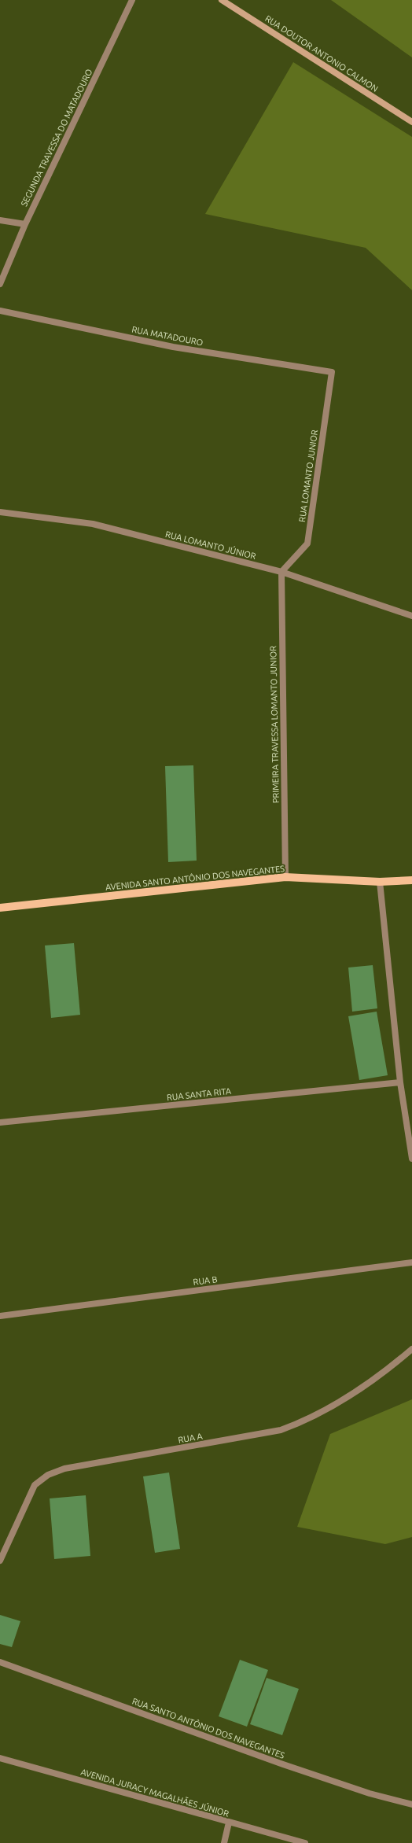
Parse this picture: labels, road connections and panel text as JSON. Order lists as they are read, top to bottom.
{
  "streets": {
    "main road": ["AVENIDA SANTO ANTÔNIO DOS NAVEGANTES"],
    "street": [
      "RUA DOUTOR ANTONIO CALMON",
      "SEGUNDA TRAVESSA DO MATADOURO",
      "RUA MATADOURO",
      "RUA LOMANTO JUNIOR",
      "RUA LOMANTO JÚNIOR",
      "PRIMEIRA TRAVESSA LOMANTO JUNIOR",
      "RUA SANTA RITA",
      "RUA B",
      "RUA A",
      "RUA SANTO ANTÔNIO DOS NAVEGANTES",
      "AVENIDA JURACY MAGALHÃES JÚNIOR"
    ]
  },
  "crossings": [
    ["RUA MATADOURO", "RUA LOMANTO JUNIOR"],
    ["RUA LOMANTO JUNIOR", "RUA LOMANTO JÚNIOR"],
    ["RUA LOMANTO JUNIOR", "PRIMEIRA TRAVESSA LOMANTO JUNIOR"],
    ["RUA LOMANTO JÚNIOR", "PRIMEIRA TRAVESSA LOMANTO JUNIOR"],
    ["PRIMEIRA TRAVESSA LOMANTO JUNIOR", "AVENIDA SANTO ANTÔNIO DOS NAVEGANTES"]
  ]
}
